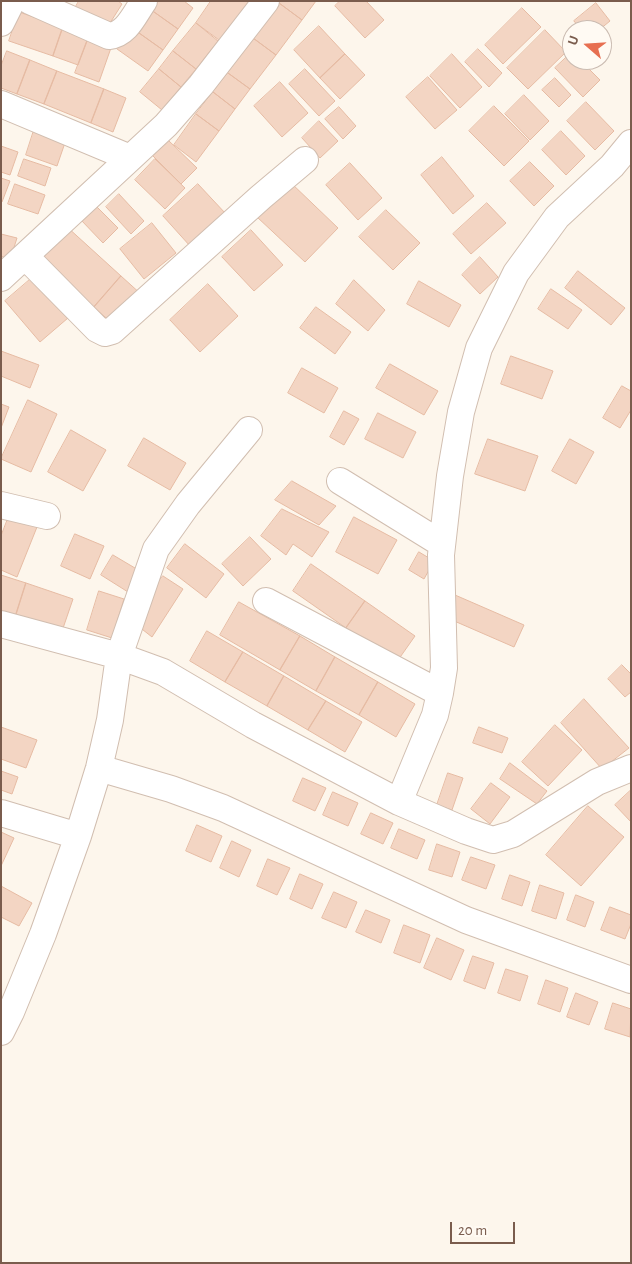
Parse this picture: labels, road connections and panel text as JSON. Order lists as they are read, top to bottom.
{
  "scale_bar": "20 m",
  "north": "left"
}
